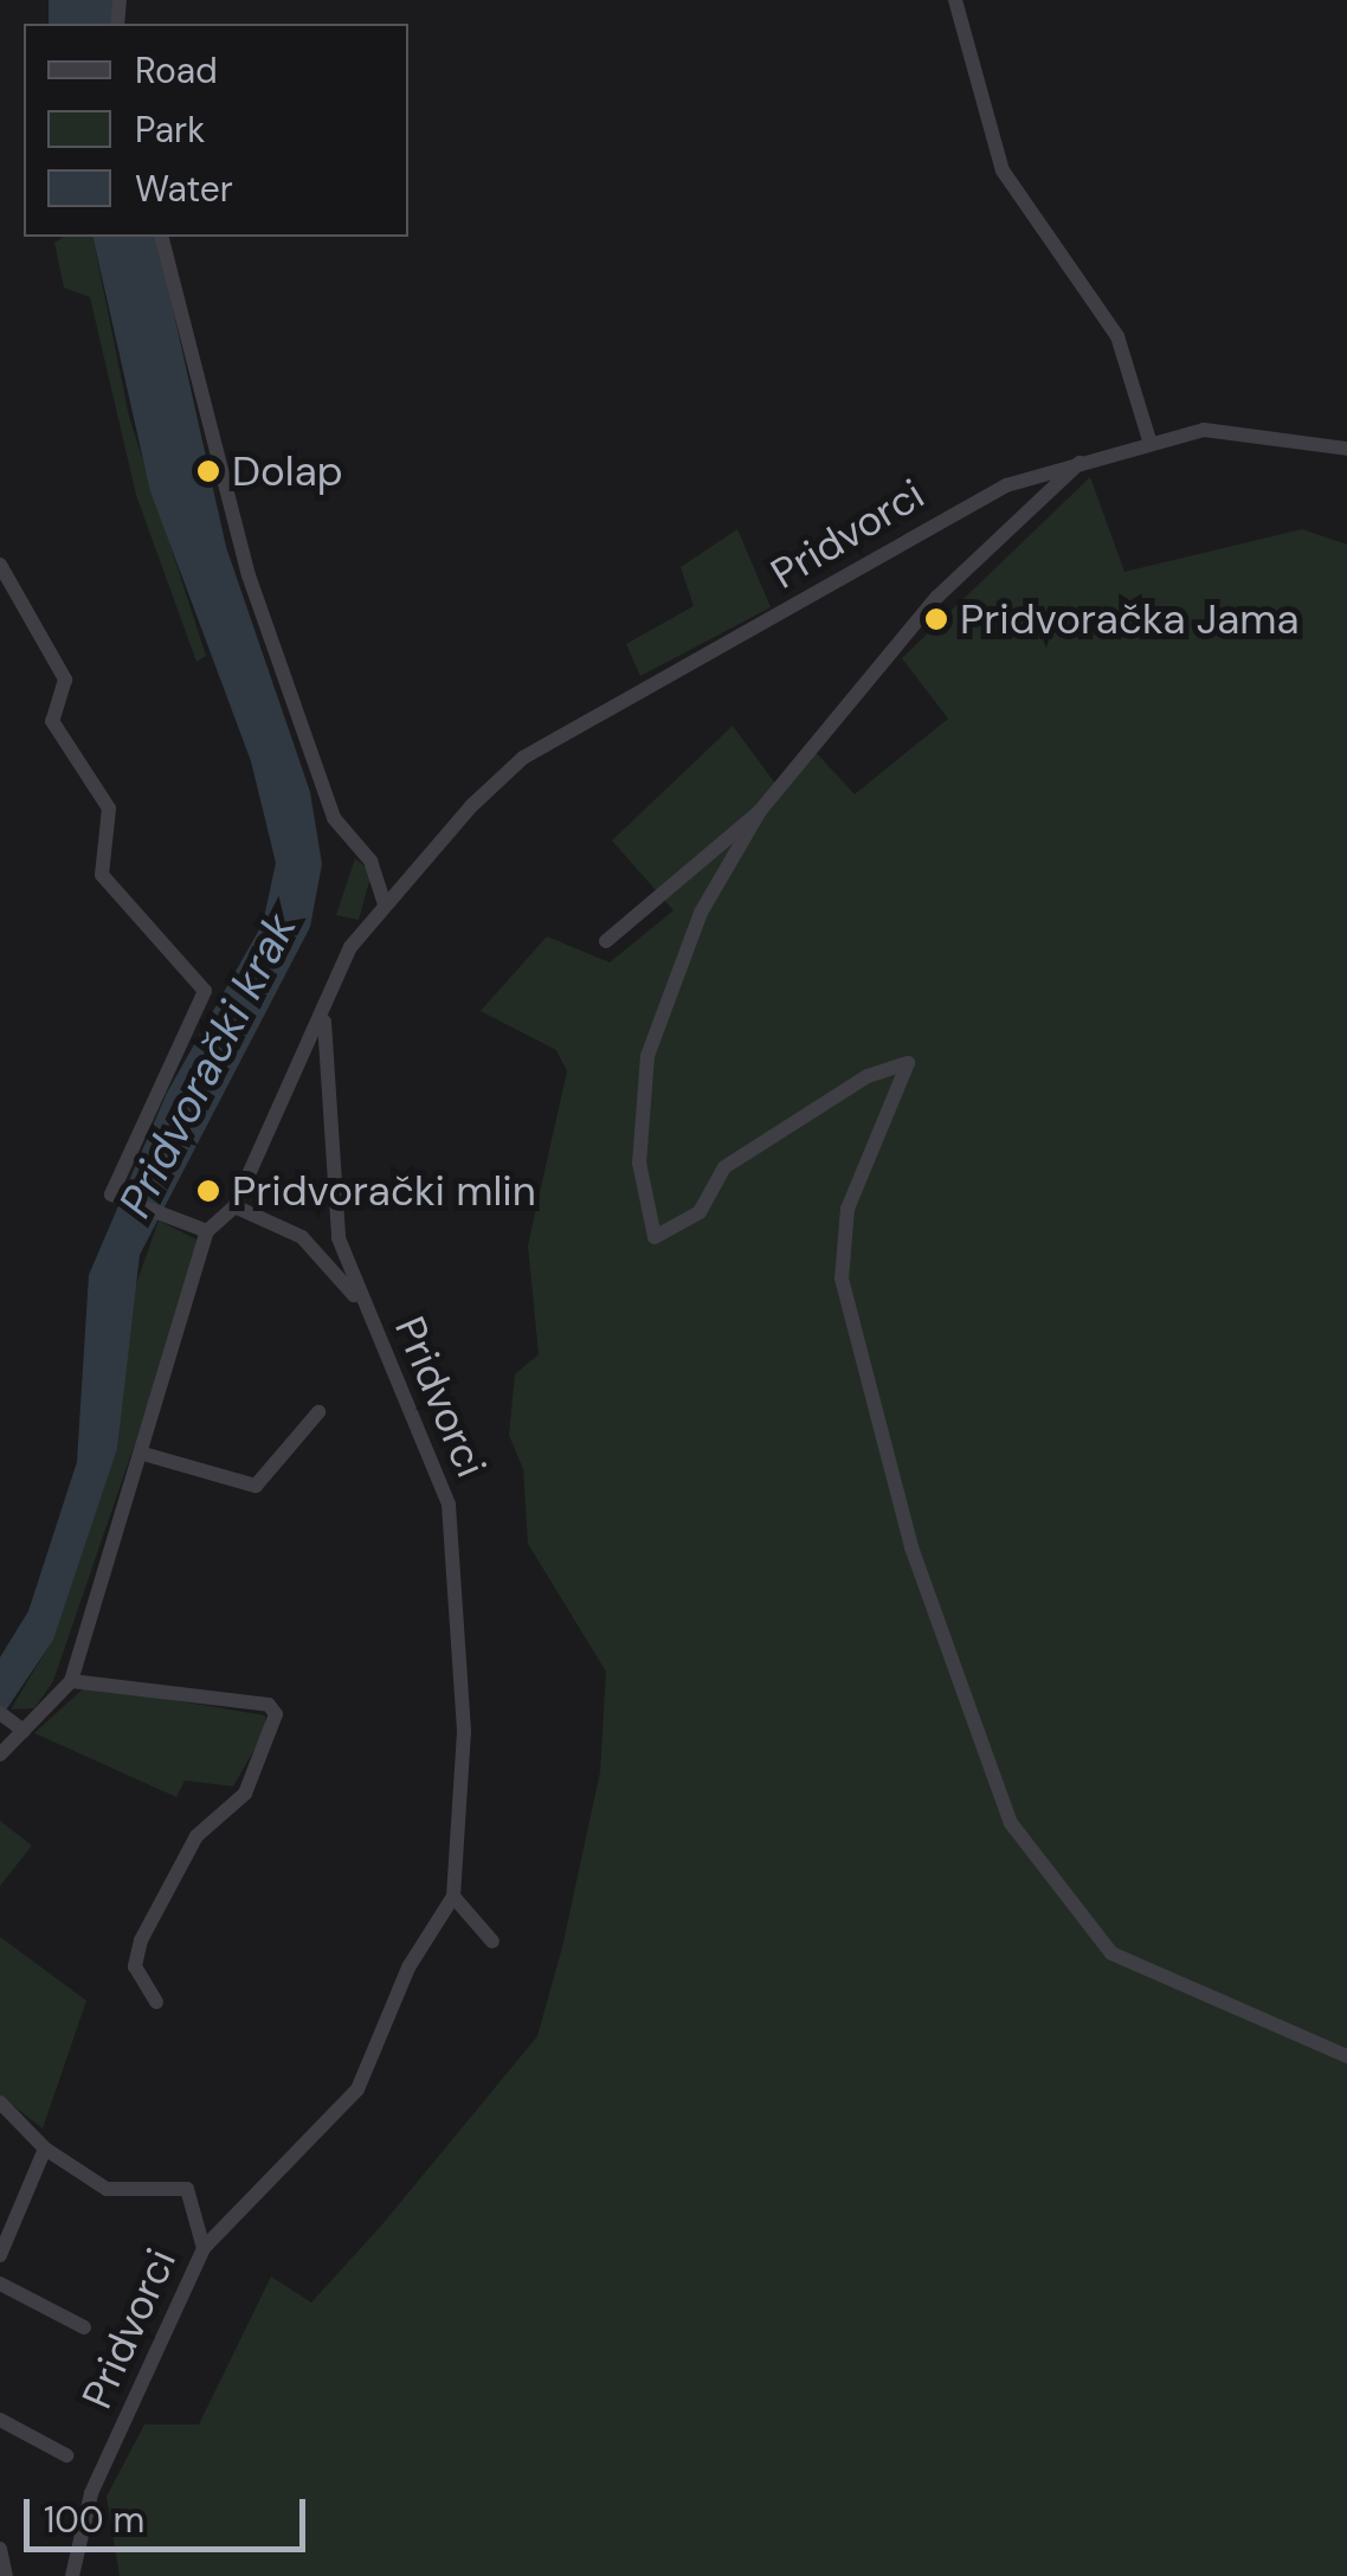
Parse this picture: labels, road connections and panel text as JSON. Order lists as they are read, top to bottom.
{
  "streets": {
    "street": ["Pridvorci"]
  },
  "water": ["Pridvorački krak"],
  "places": ["Dolap", "Pridvoračka Jama", "Pridvorački mlin"],
  "legend": ["Road", "Park", "Water"],
  "scale_bar": "100 m"
}
